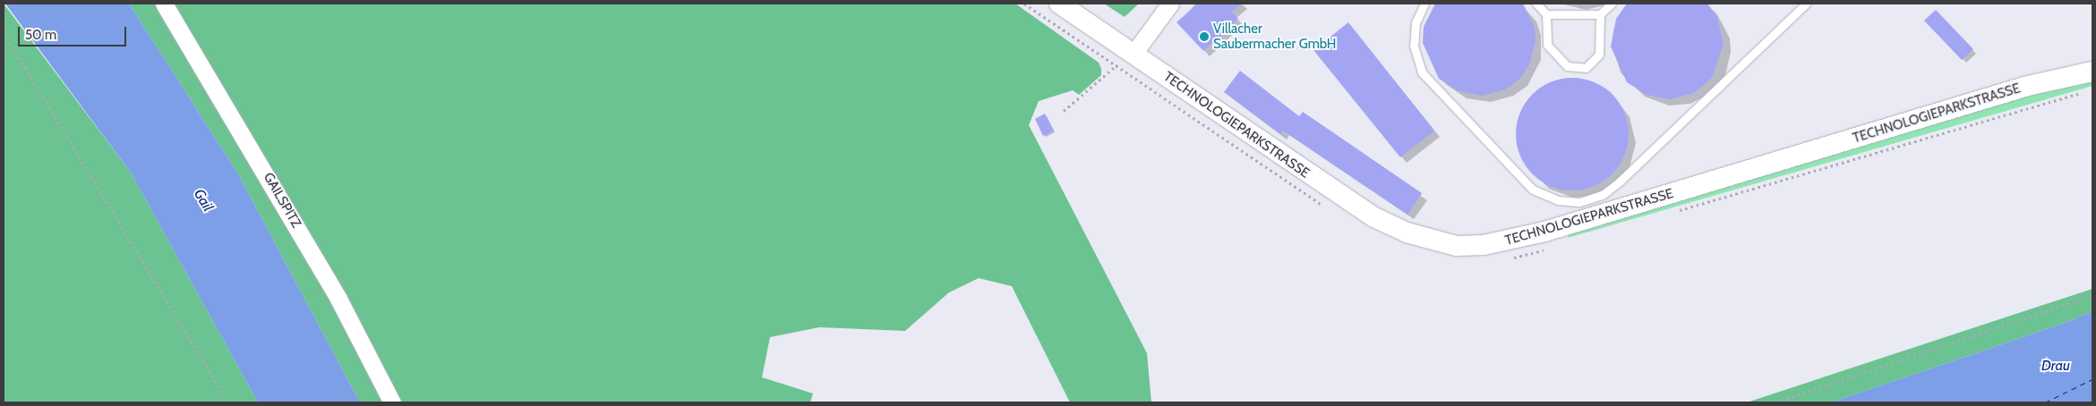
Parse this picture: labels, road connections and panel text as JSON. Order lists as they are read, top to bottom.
{
  "streets": {
    "street": ["TECHNOLOGIEPARKSTRASSE", "GAILSPITZ"]
  },
  "water": ["Gail", "Drau"],
  "places": ["Villacher Saubermacher GmbH"],
  "scale_bar": "50 m"
}
